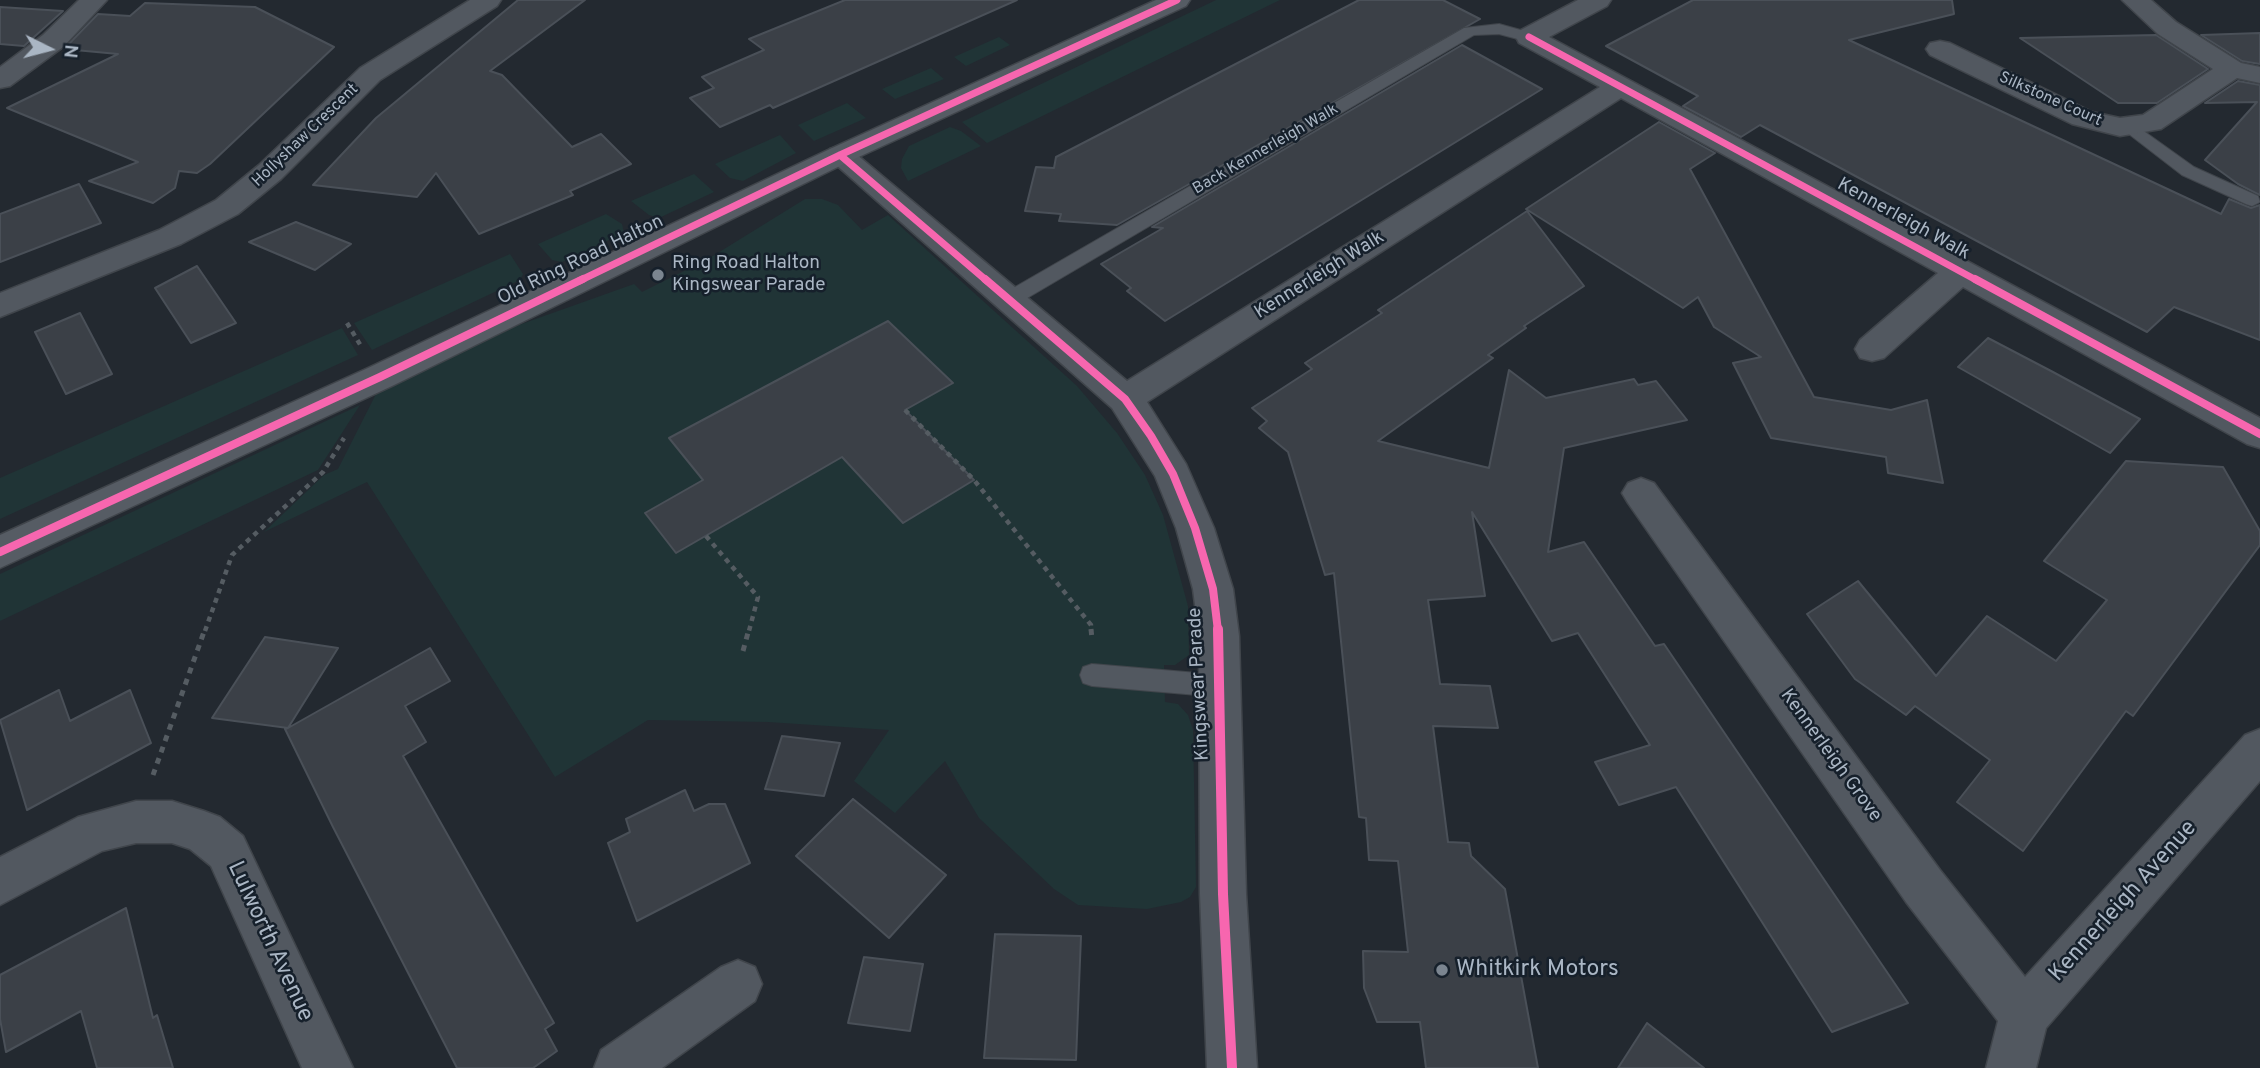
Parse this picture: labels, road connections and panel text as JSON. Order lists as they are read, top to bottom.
{
  "streets": {
    "main road": ["Old Ring Road Halton"],
    "street": [
      "Silkstone Court",
      "Hollyshaw Crescent",
      "Kennerleigh Walk",
      "Kingswear Parade",
      "Kennerleigh Grove",
      "Kennerleigh Avenue",
      "Lulworth Avenue"
    ],
    "lane": ["Back Kennerleigh Walk"]
  },
  "crossings": [
    ["Back Kennerleigh Walk", "Kennerleigh Walk"],
    ["Back Kennerleigh Walk", "Kingswear Parade"],
    ["Kennerleigh Walk", "Kingswear Parade"],
    ["Old Ring Road Halton", "Kingswear Parade"],
    ["Kennerleigh Grove", "Kennerleigh Avenue"]
  ],
  "places": ["Ring Road Halton Kingswear Parade", "Whitkirk Motors"],
  "north": "right"
}
